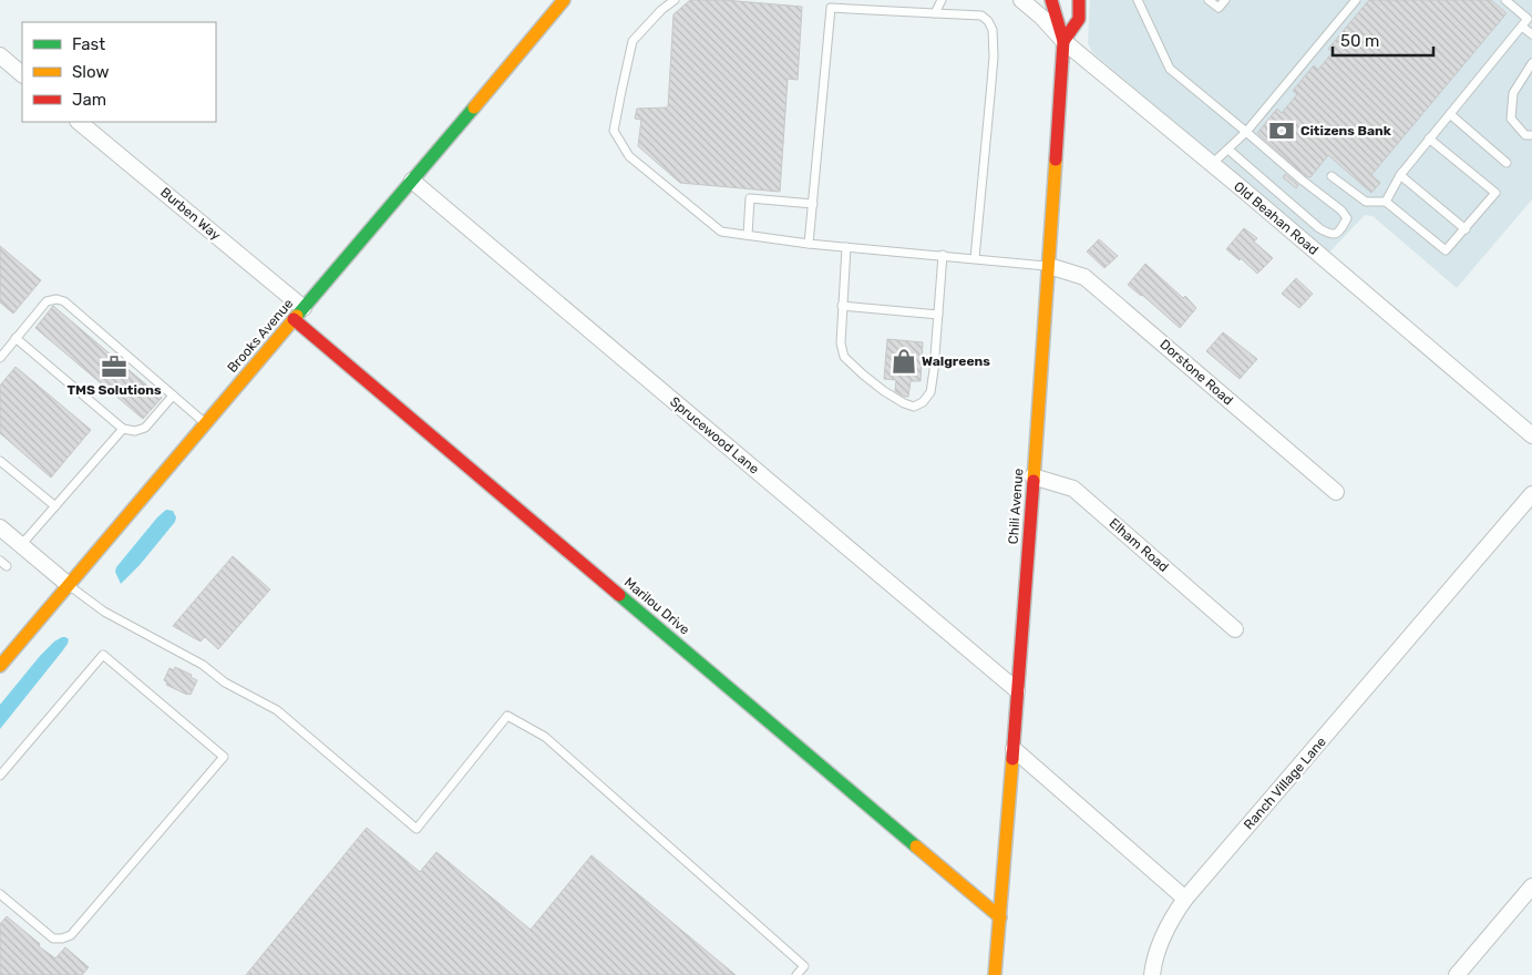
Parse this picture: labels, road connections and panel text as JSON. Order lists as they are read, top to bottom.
{
  "streets": {
    "main road": ["Brooks Avenue", "Chili Avenue", "Marilou Drive"],
    "street": [
      "Burben Way",
      "Old Beahan Road",
      "Dorstone Road",
      "Sprucewood Lane",
      "Elham Road",
      "Ranch Village Lane"
    ]
  },
  "crossings": [
    ["Burben Way", "Brooks Avenue"],
    ["Burben Way", "Marilou Drive"],
    ["Old Beahan Road", "Chili Avenue"],
    ["Brooks Avenue", "Sprucewood Lane"],
    ["Brooks Avenue", "Marilou Drive"],
    ["Dorstone Road", "Chili Avenue"],
    ["Sprucewood Lane", "Chili Avenue"],
    ["Chili Avenue", "Elham Road"],
    ["Chili Avenue", "Marilou Drive"]
  ],
  "places": {
    "bank": ["Citizens Bank"],
    "shop": ["Walgreens"],
    "office": ["TMS Solutions"]
  },
  "legend": ["Fast", "Slow", "Jam"],
  "scale_bar": "50 m"
}
